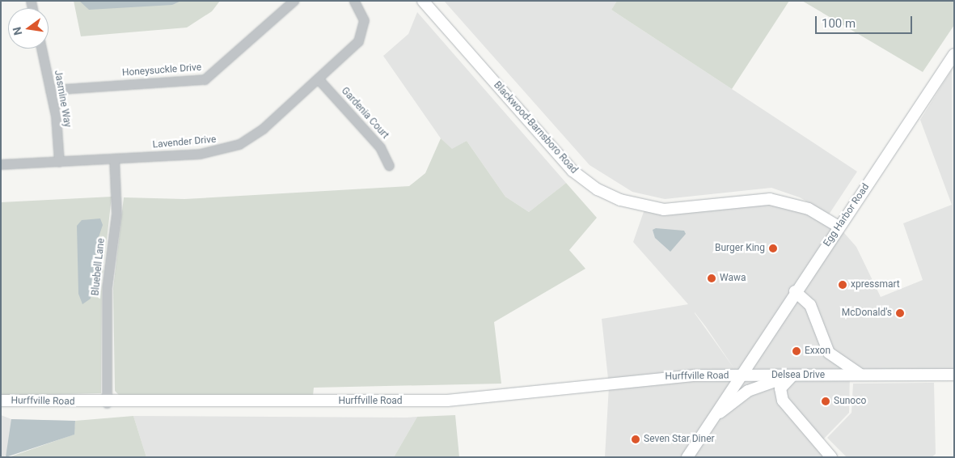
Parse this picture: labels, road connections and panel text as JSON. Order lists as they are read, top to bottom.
{
  "streets": {
    "main road": [
      "Blackwood-Barnsboro Road",
      "Egg Harbor Road",
      "Delsea Drive",
      "Hurffville Road"
    ],
    "street": [
      "Honeysuckle Drive",
      "Jasmine Way",
      "Gardenia Court",
      "Lavender Drive",
      "Bluebell Lane"
    ]
  },
  "crossings": [
    ["Honeysuckle Drive", "Jasmine Way"],
    ["Jasmine Way", "Lavender Drive"],
    ["Gardenia Court", "Lavender Drive"],
    ["Blackwood-Barnsboro Road", "Egg Harbor Road"],
    ["Lavender Drive", "Bluebell Lane"],
    ["Egg Harbor Road", "Delsea Drive"],
    ["Egg Harbor Road", "Hurffville Road"],
    ["Bluebell Lane", "Hurffville Road"],
    ["Delsea Drive", "Hurffville Road"]
  ],
  "places": [
    "Burger King",
    "Wawa",
    "xpressmart",
    "McDonald's",
    "Exxon",
    "Sunoco",
    "Seven Star Diner"
  ],
  "scale_bar": "100 m",
  "north": "left"
}
